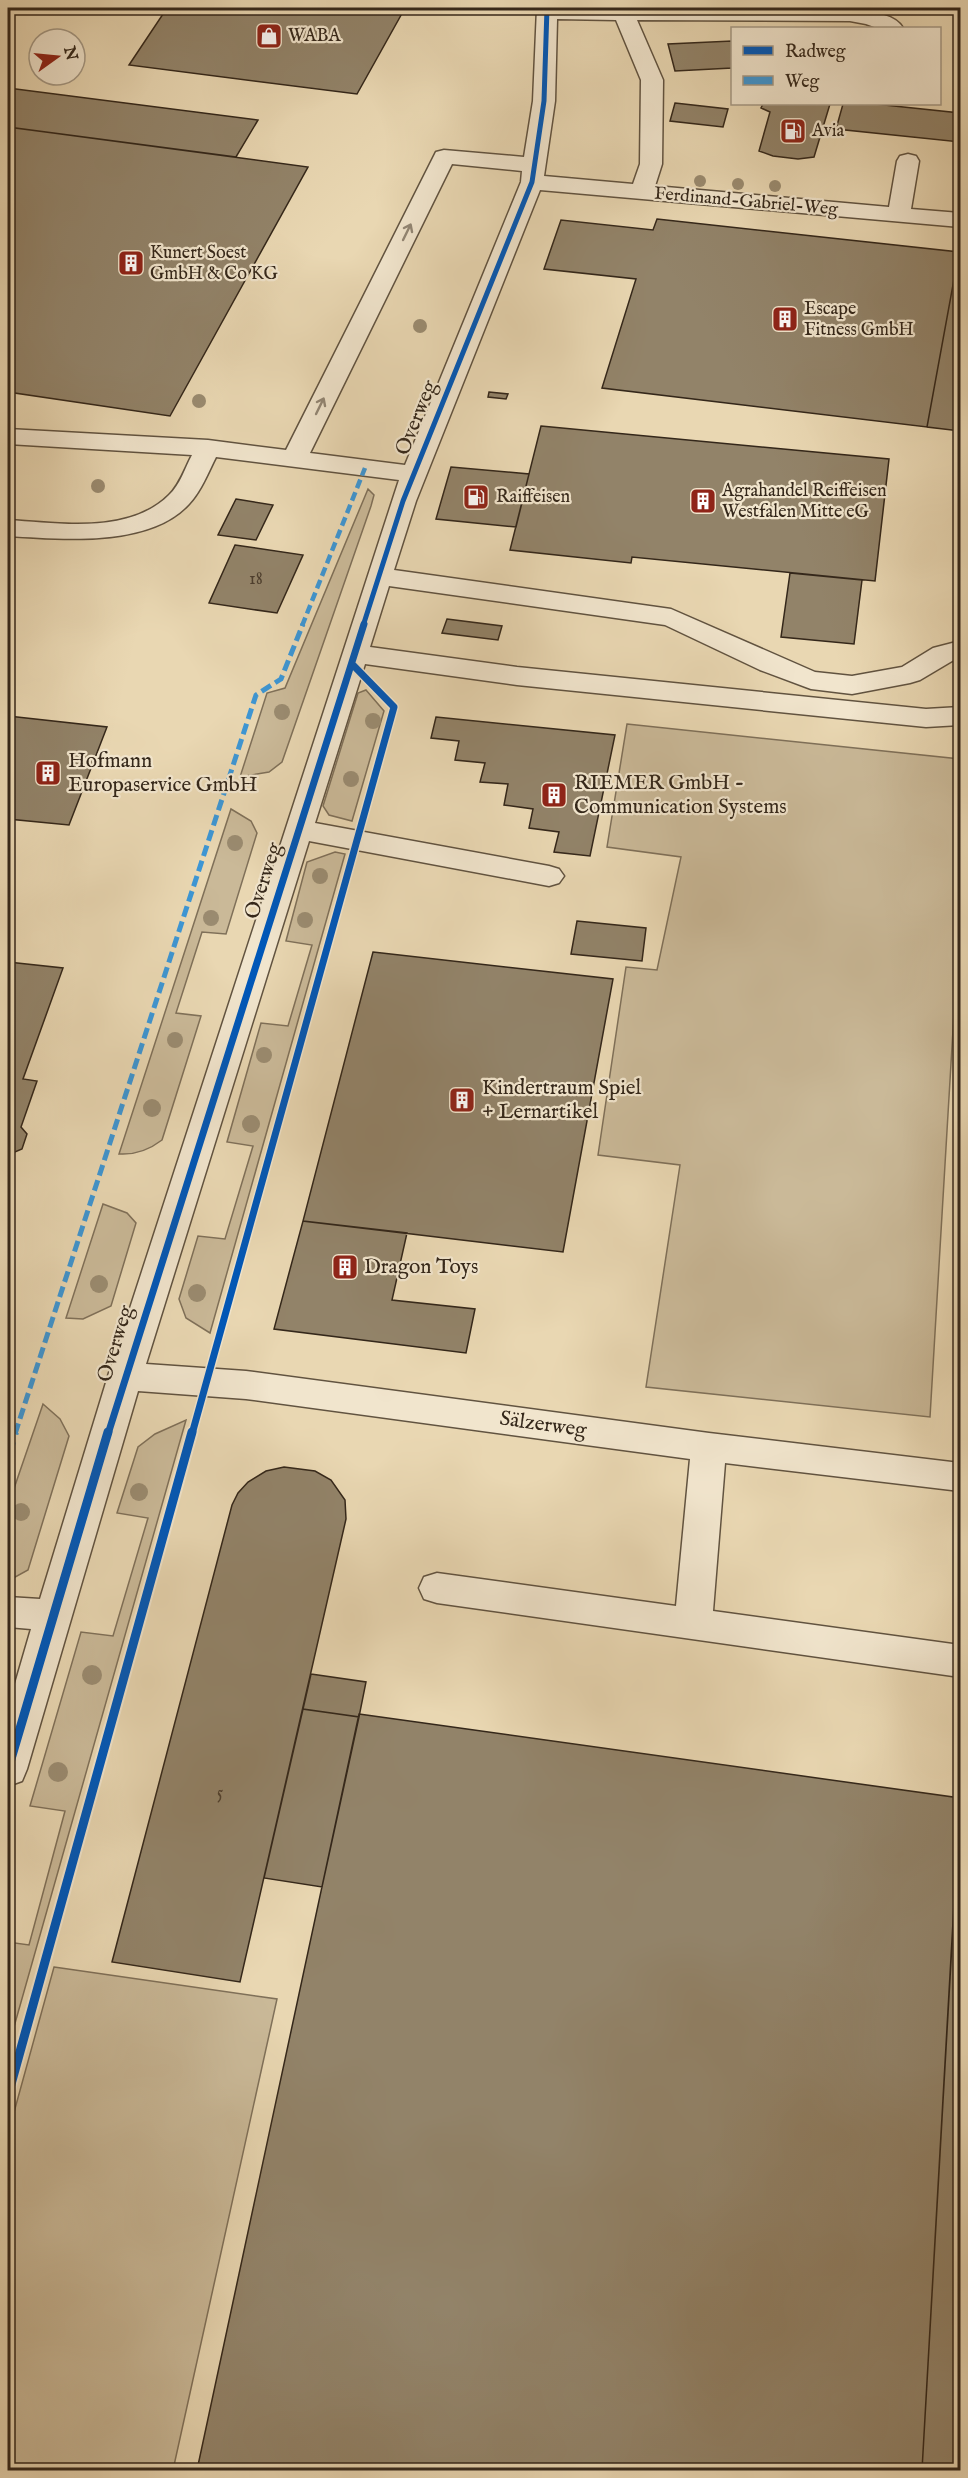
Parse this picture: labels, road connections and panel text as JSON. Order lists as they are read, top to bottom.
{
  "streets": {
    "street": ["Ferdinand-Gabriel-Weg", "Overweg", "Sälzerweg"]
  },
  "crossings": [
    ["Ferdinand-Gabriel-Weg", "Overweg"],
    ["Overweg", "Sälzerweg"]
  ],
  "one_way": ["Ferdinand-Gabriel-Weg"],
  "places": {
    "shop": ["WABA"],
    "fuel station": ["Avia", "Raiffeisen"],
    "building": [
      "Kunert Soest GmbH & Co KG",
      "Escape Fitness GmbH",
      "Agrahandel Reiffeisen Westfalen Mitte eG",
      "Hofmann Europaservice GmbH",
      "RIEMER GmbH - Communication Systems",
      "Kindertraum Spiel + Lernartikel",
      "Dragon Toys"
    ]
  },
  "house_numbers": ["18", "5"],
  "legend": ["Radweg", "Weg"],
  "north": "right"
}
